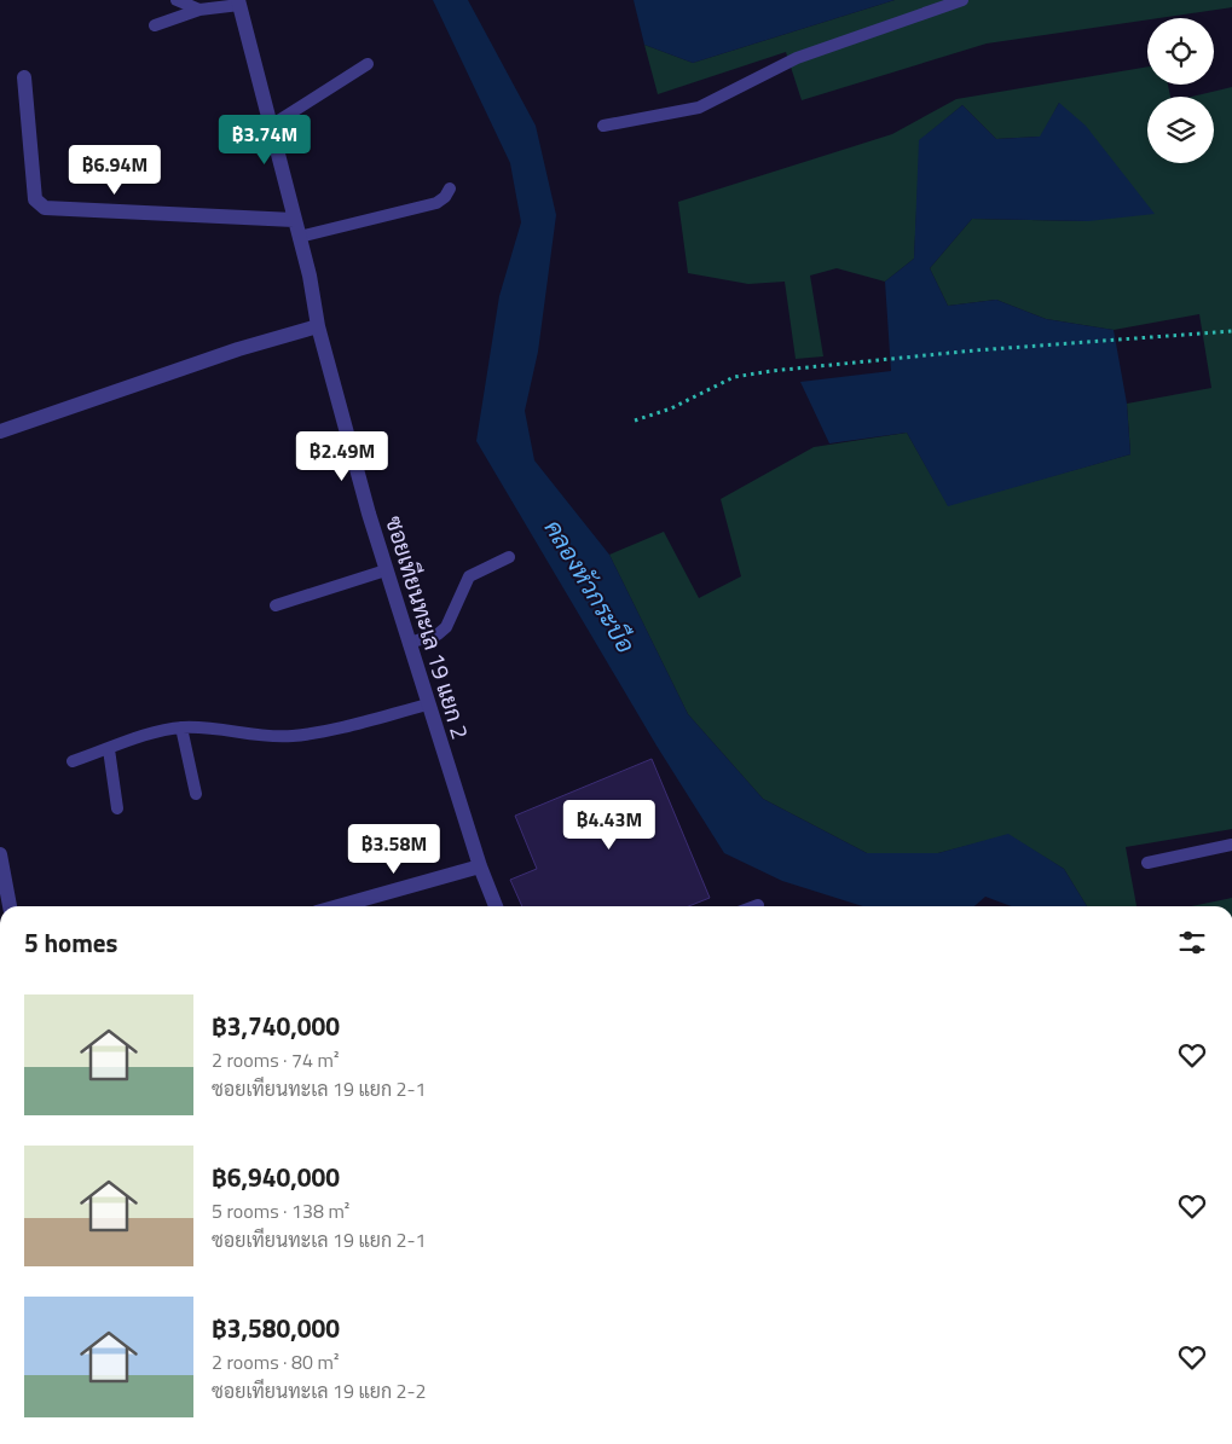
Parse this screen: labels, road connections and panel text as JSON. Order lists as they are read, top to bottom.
{
  "streets": {
    "street": ["ซอยเทียนทะเล 19 แยก 2"]
  },
  "water": ["คลองหัวกระบือ"],
  "page": {
    "price": [
      "฿3.74M",
      "฿6.94M",
      "฿2.49M",
      "฿4.43M",
      "฿3.58M"
    ],
    "heading": "5 homes",
    "list": [
      {
        "name": "฿3,740,000",
        "note": "2 rooms · 74 m² · ซอยเทียนทะเล 19 แยก 2-1"
      },
      {
        "name": "฿6,940,000",
        "note": "5 rooms · 138 m² · ซอยเทียนทะเล 19 แยก 2-1"
      },
      {
        "name": "฿3,580,000",
        "note": "2 rooms · 80 m² · ซอยเทียนทะเล 19 แยก 2-2"
      }
    ]
  }
}
